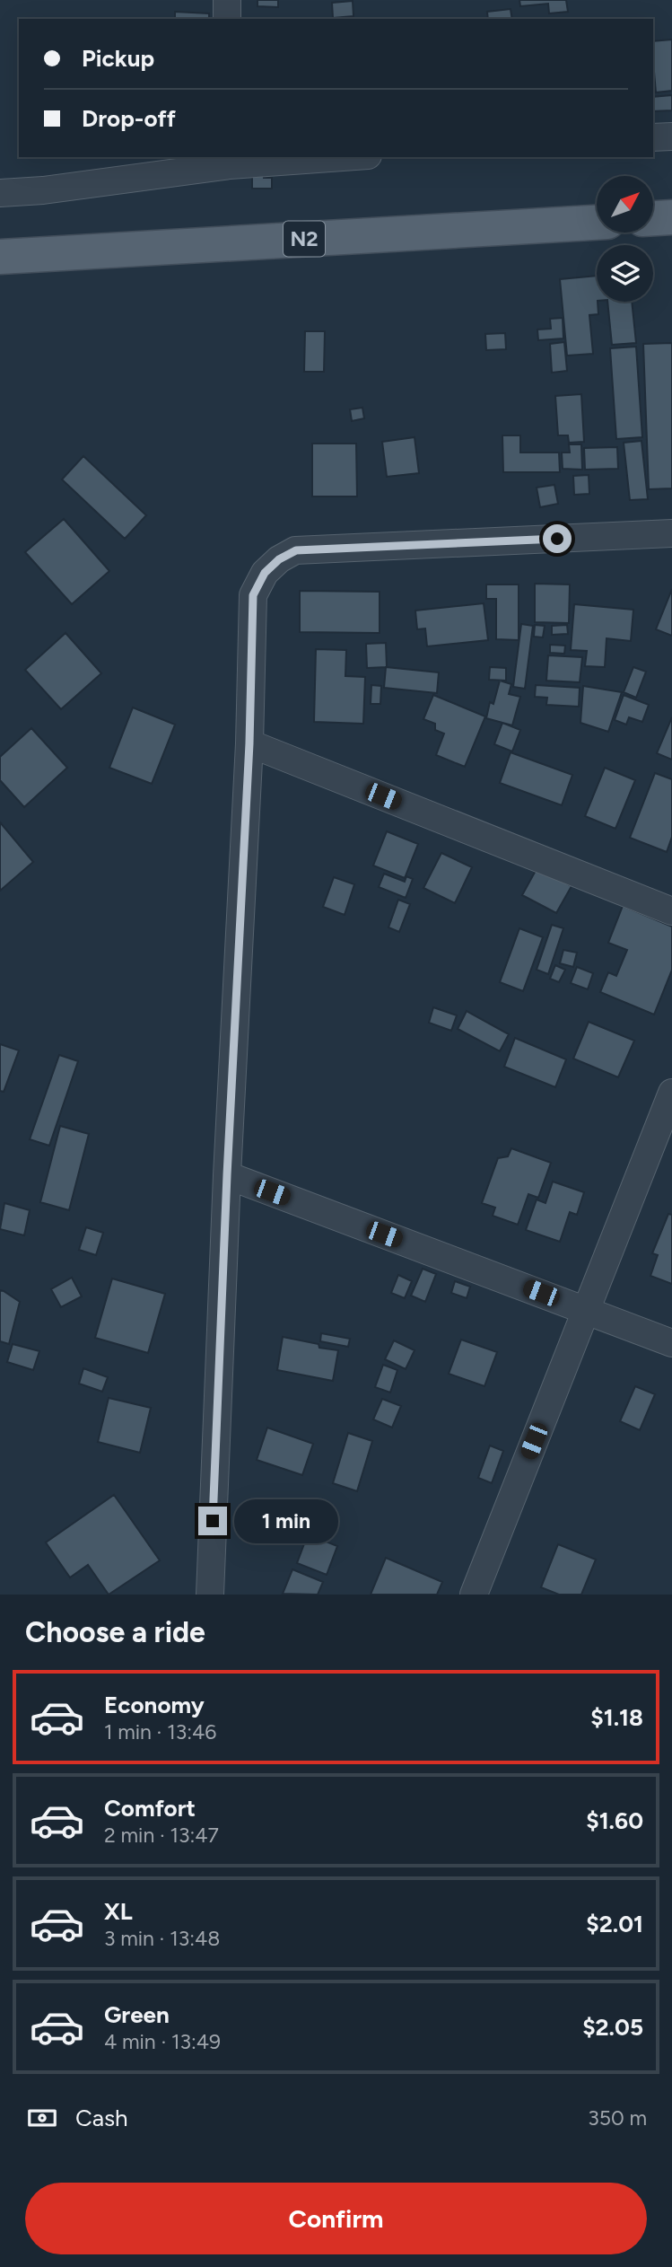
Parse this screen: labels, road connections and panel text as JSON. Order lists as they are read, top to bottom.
{
  "streets": {
    "main road": ["N2"]
  },
  "north": "top right",
  "page": {
    "banner": ["Pickup", "Drop-off"],
    "bubble": "1 min",
    "heading": "Choose a ride",
    "list": [
      {
        "name": "Economy",
        "note": "1 min · 13:46",
        "value": "$1.18"
      },
      {
        "name": "Comfort",
        "note": "2 min · 13:47",
        "value": "$1.60"
      },
      {
        "name": "XL",
        "note": "3 min · 13:48",
        "value": "$2.01"
      },
      {
        "name": "Green",
        "note": "4 min · 13:49",
        "value": "$2.05"
      }
    ],
    "pay": ["Cash", "350 m"],
    "buttons": "Confirm"
  }
}
